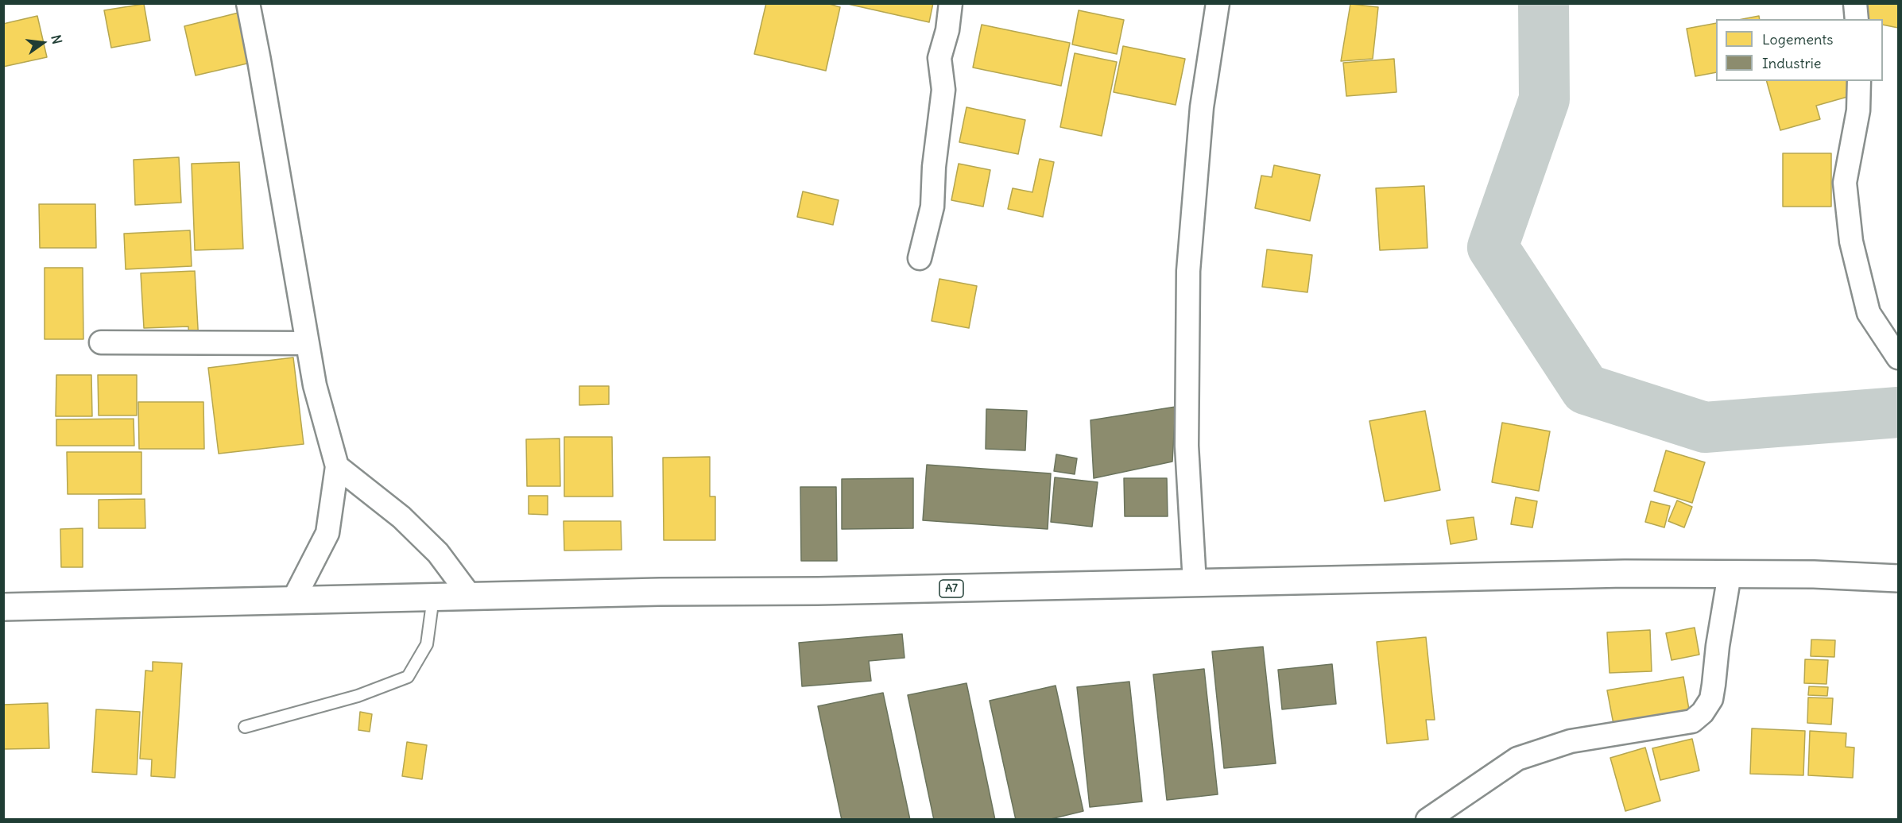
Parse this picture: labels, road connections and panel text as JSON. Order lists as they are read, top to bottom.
{
  "streets": {
    "main road": ["A7"]
  },
  "legend": ["Logements", "Industrie"],
  "north": "right"
}
